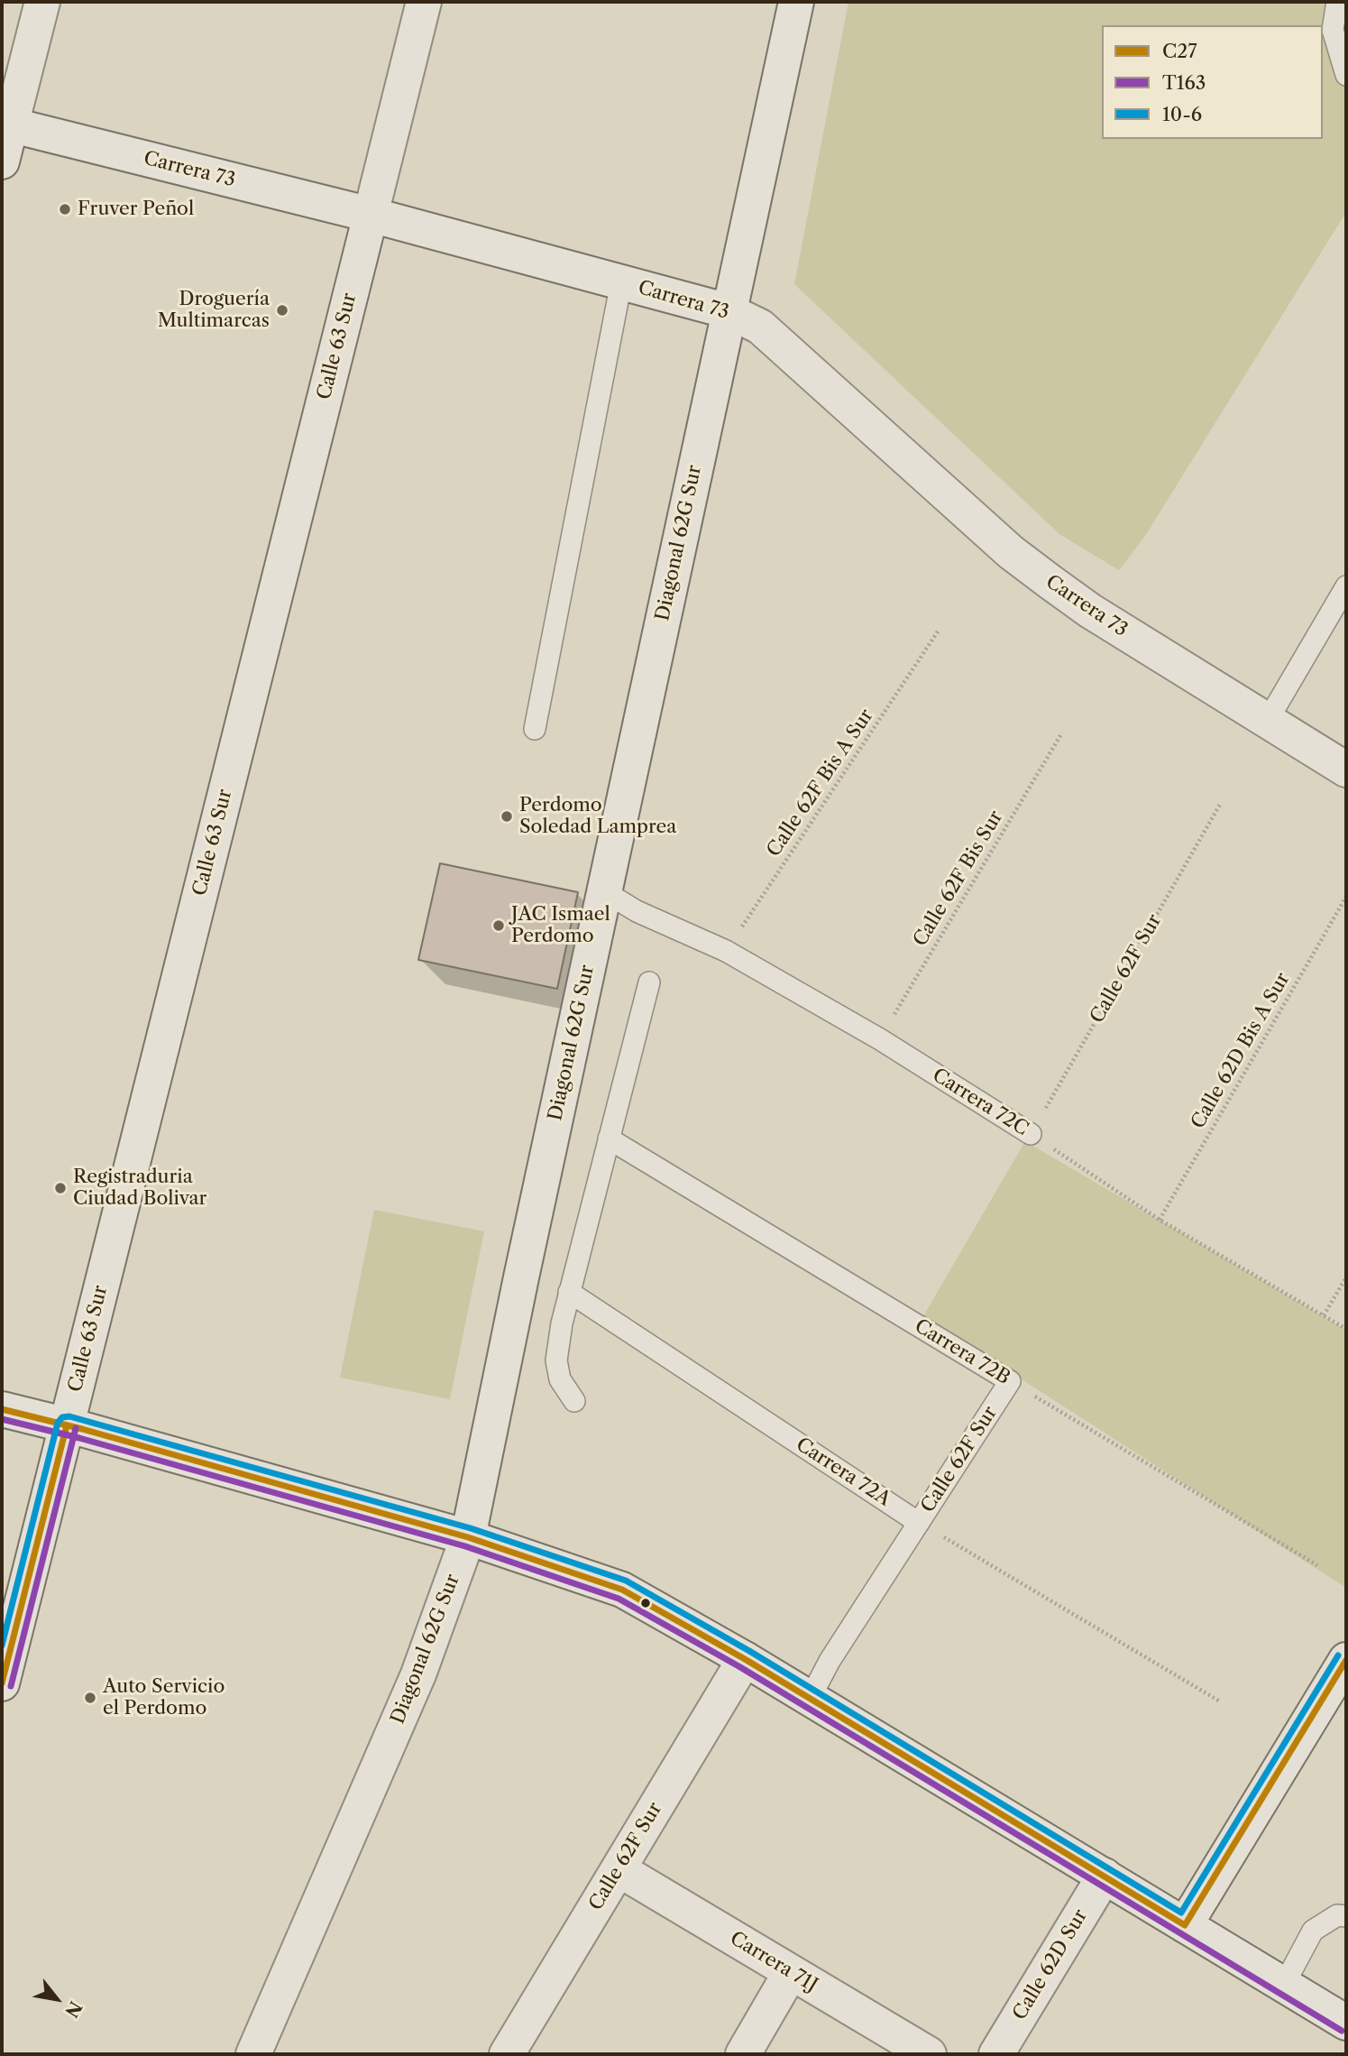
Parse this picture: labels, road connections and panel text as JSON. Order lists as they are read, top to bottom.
{
  "streets": {
    "street": [
      "Carrera 73",
      "Calle 63 Sur",
      "Diagonal 62G Sur",
      "Calle 62F Sur",
      "Carrera 71J",
      "Calle 62D Sur"
    ],
    "lane": ["Carrera 72C", "Carrera 72B", "Carrera 72A"],
    "path": ["Calle 62F Bis A Sur", "Calle 62F Bis Sur", "Calle 62D Bis A Sur"]
  },
  "crossings": [
    ["Carrera 73", "Calle 63 Sur"],
    ["Carrera 73", "Diagonal 62G Sur"],
    ["Diagonal 62G Sur", "Carrera 72C"],
    ["Calle 62F Bis A Sur", "Carrera 72C"],
    ["Calle 62F Bis Sur", "Carrera 72C"],
    ["Calle 62F Sur", "Carrera 72C"],
    ["Calle 62F Sur", "Carrera 72B"],
    ["Calle 62F Sur", "Carrera 72A"],
    ["Calle 62F Sur", "Carrera 71J"],
    ["Calle 62D Bis A Sur", "Carrera 72C"]
  ],
  "places": [
    "Fruver Peñol",
    "Droguería Multimarcas",
    "Perdomo Soledad Lamprea",
    "JAC Ismael Perdomo",
    "Registraduria Ciudad Bolivar",
    "Auto Servicio el Perdomo"
  ],
  "lines": ["transit line C27", "transit line 10-6", "transit line T163"],
  "legend": ["C27", "T163", "10-6"],
  "north": "bottom right"
}
